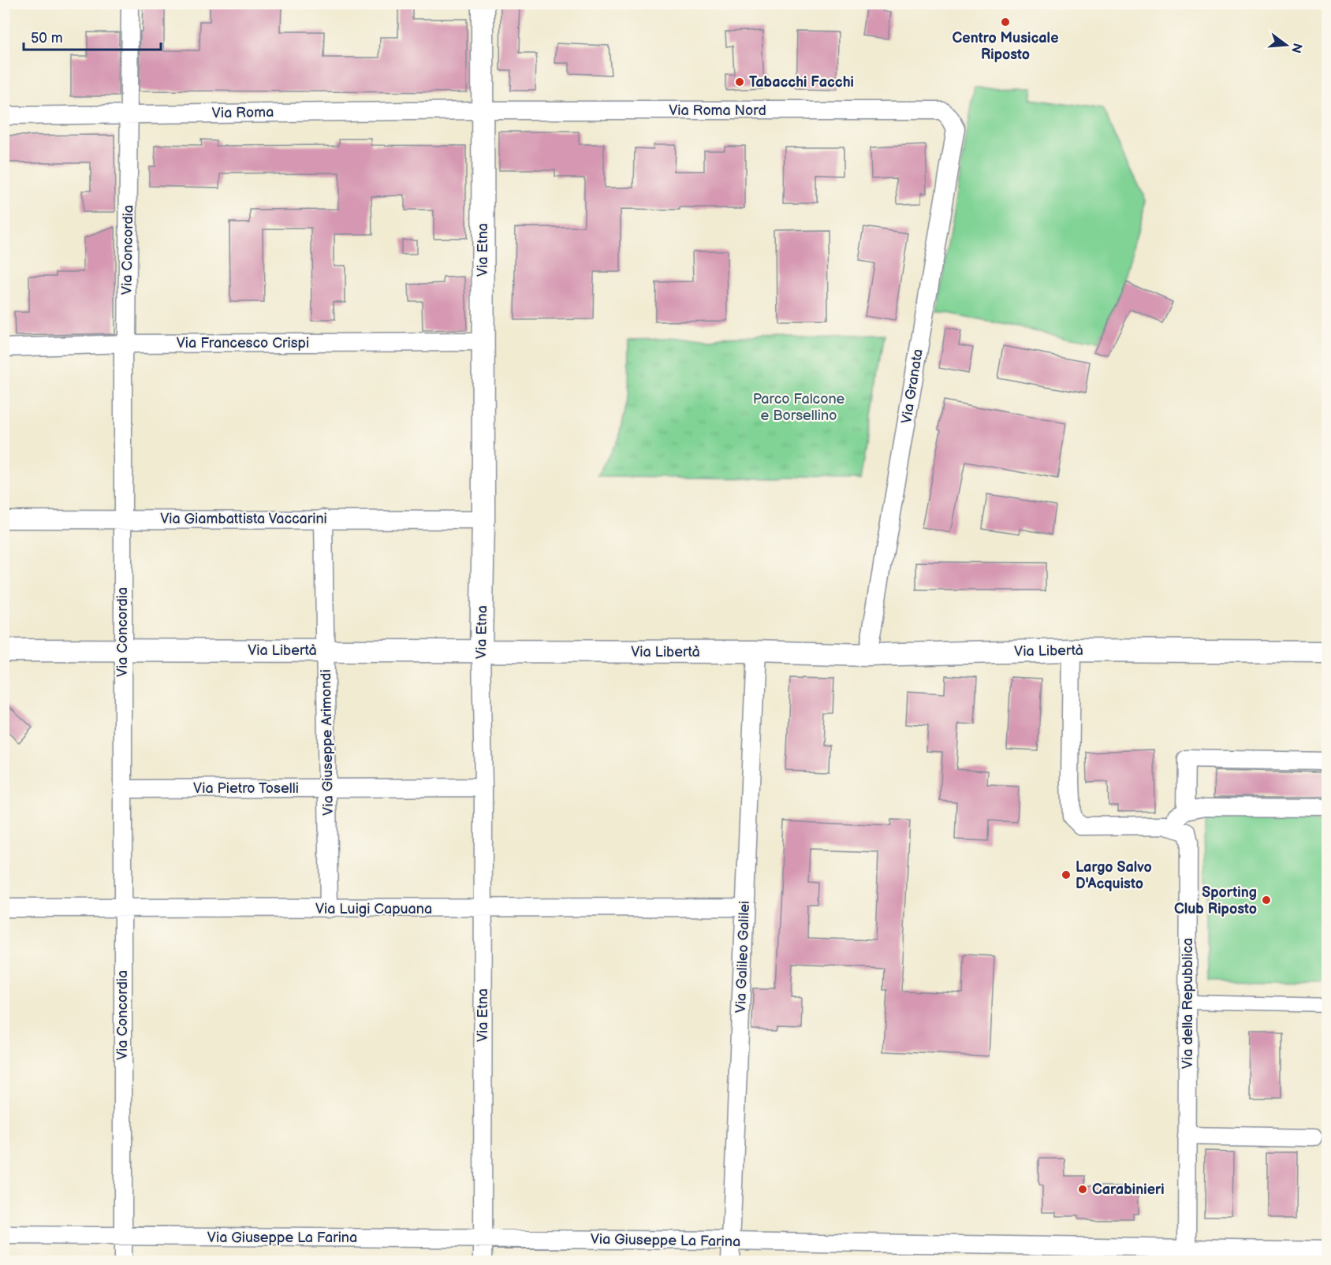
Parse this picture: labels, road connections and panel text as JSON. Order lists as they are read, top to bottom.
{
  "streets": {
    "street": [
      "Via Roma Nord",
      "Via Roma",
      "Via Concordia",
      "Via Etna",
      "Via Francesco Crispi",
      "Via Granata",
      "Via Giambattista Vaccarini",
      "Via Libertà",
      "Via Giuseppe Arimondi",
      "Via Pietro Toselli",
      "Via Luigi Capuana",
      "Via Galileo Galilei",
      "Via della Repubblica",
      "Via Giuseppe La Farina"
    ]
  },
  "crossings": [
    ["Via Roma Nord", "Via Roma"],
    ["Via Roma Nord", "Via Etna"],
    ["Via Roma Nord", "Via Granata"],
    ["Via Roma", "Via Concordia"],
    ["Via Roma", "Via Etna"],
    ["Via Concordia", "Via Francesco Crispi"],
    ["Via Concordia", "Via Giambattista Vaccarini"],
    ["Via Concordia", "Via Libertà"],
    ["Via Concordia", "Via Pietro Toselli"],
    ["Via Concordia", "Via Luigi Capuana"],
    ["Via Concordia", "Via Giuseppe La Farina"],
    ["Via Etna", "Via Francesco Crispi"],
    ["Via Etna", "Via Giambattista Vaccarini"],
    ["Via Etna", "Via Libertà"],
    ["Via Etna", "Via Pietro Toselli"],
    ["Via Etna", "Via Luigi Capuana"],
    ["Via Etna", "Via Giuseppe La Farina"],
    ["Via Granata", "Via Libertà"],
    ["Via Giambattista Vaccarini", "Via Giuseppe Arimondi"],
    ["Via Libertà", "Via Giuseppe Arimondi"],
    ["Via Libertà", "Via Galileo Galilei"],
    ["Via Libertà", "Via della Repubblica"],
    ["Via Giuseppe Arimondi", "Via Pietro Toselli"],
    ["Via Giuseppe Arimondi", "Via Luigi Capuana"],
    ["Via Luigi Capuana", "Via Galileo Galilei"],
    ["Via Galileo Galilei", "Via Giuseppe La Farina"],
    ["Via della Repubblica", "Via Giuseppe La Farina"]
  ],
  "parks": ["Parco Falcone e Borsellino"],
  "places": [
    "Centro Musicale Riposto",
    "Tabacchi Facchi",
    "Largo Salvo D'Acquisto",
    "Sporting Club Riposto",
    "Carabinieri"
  ],
  "scale_bar": "50 m",
  "north": "right"
}
